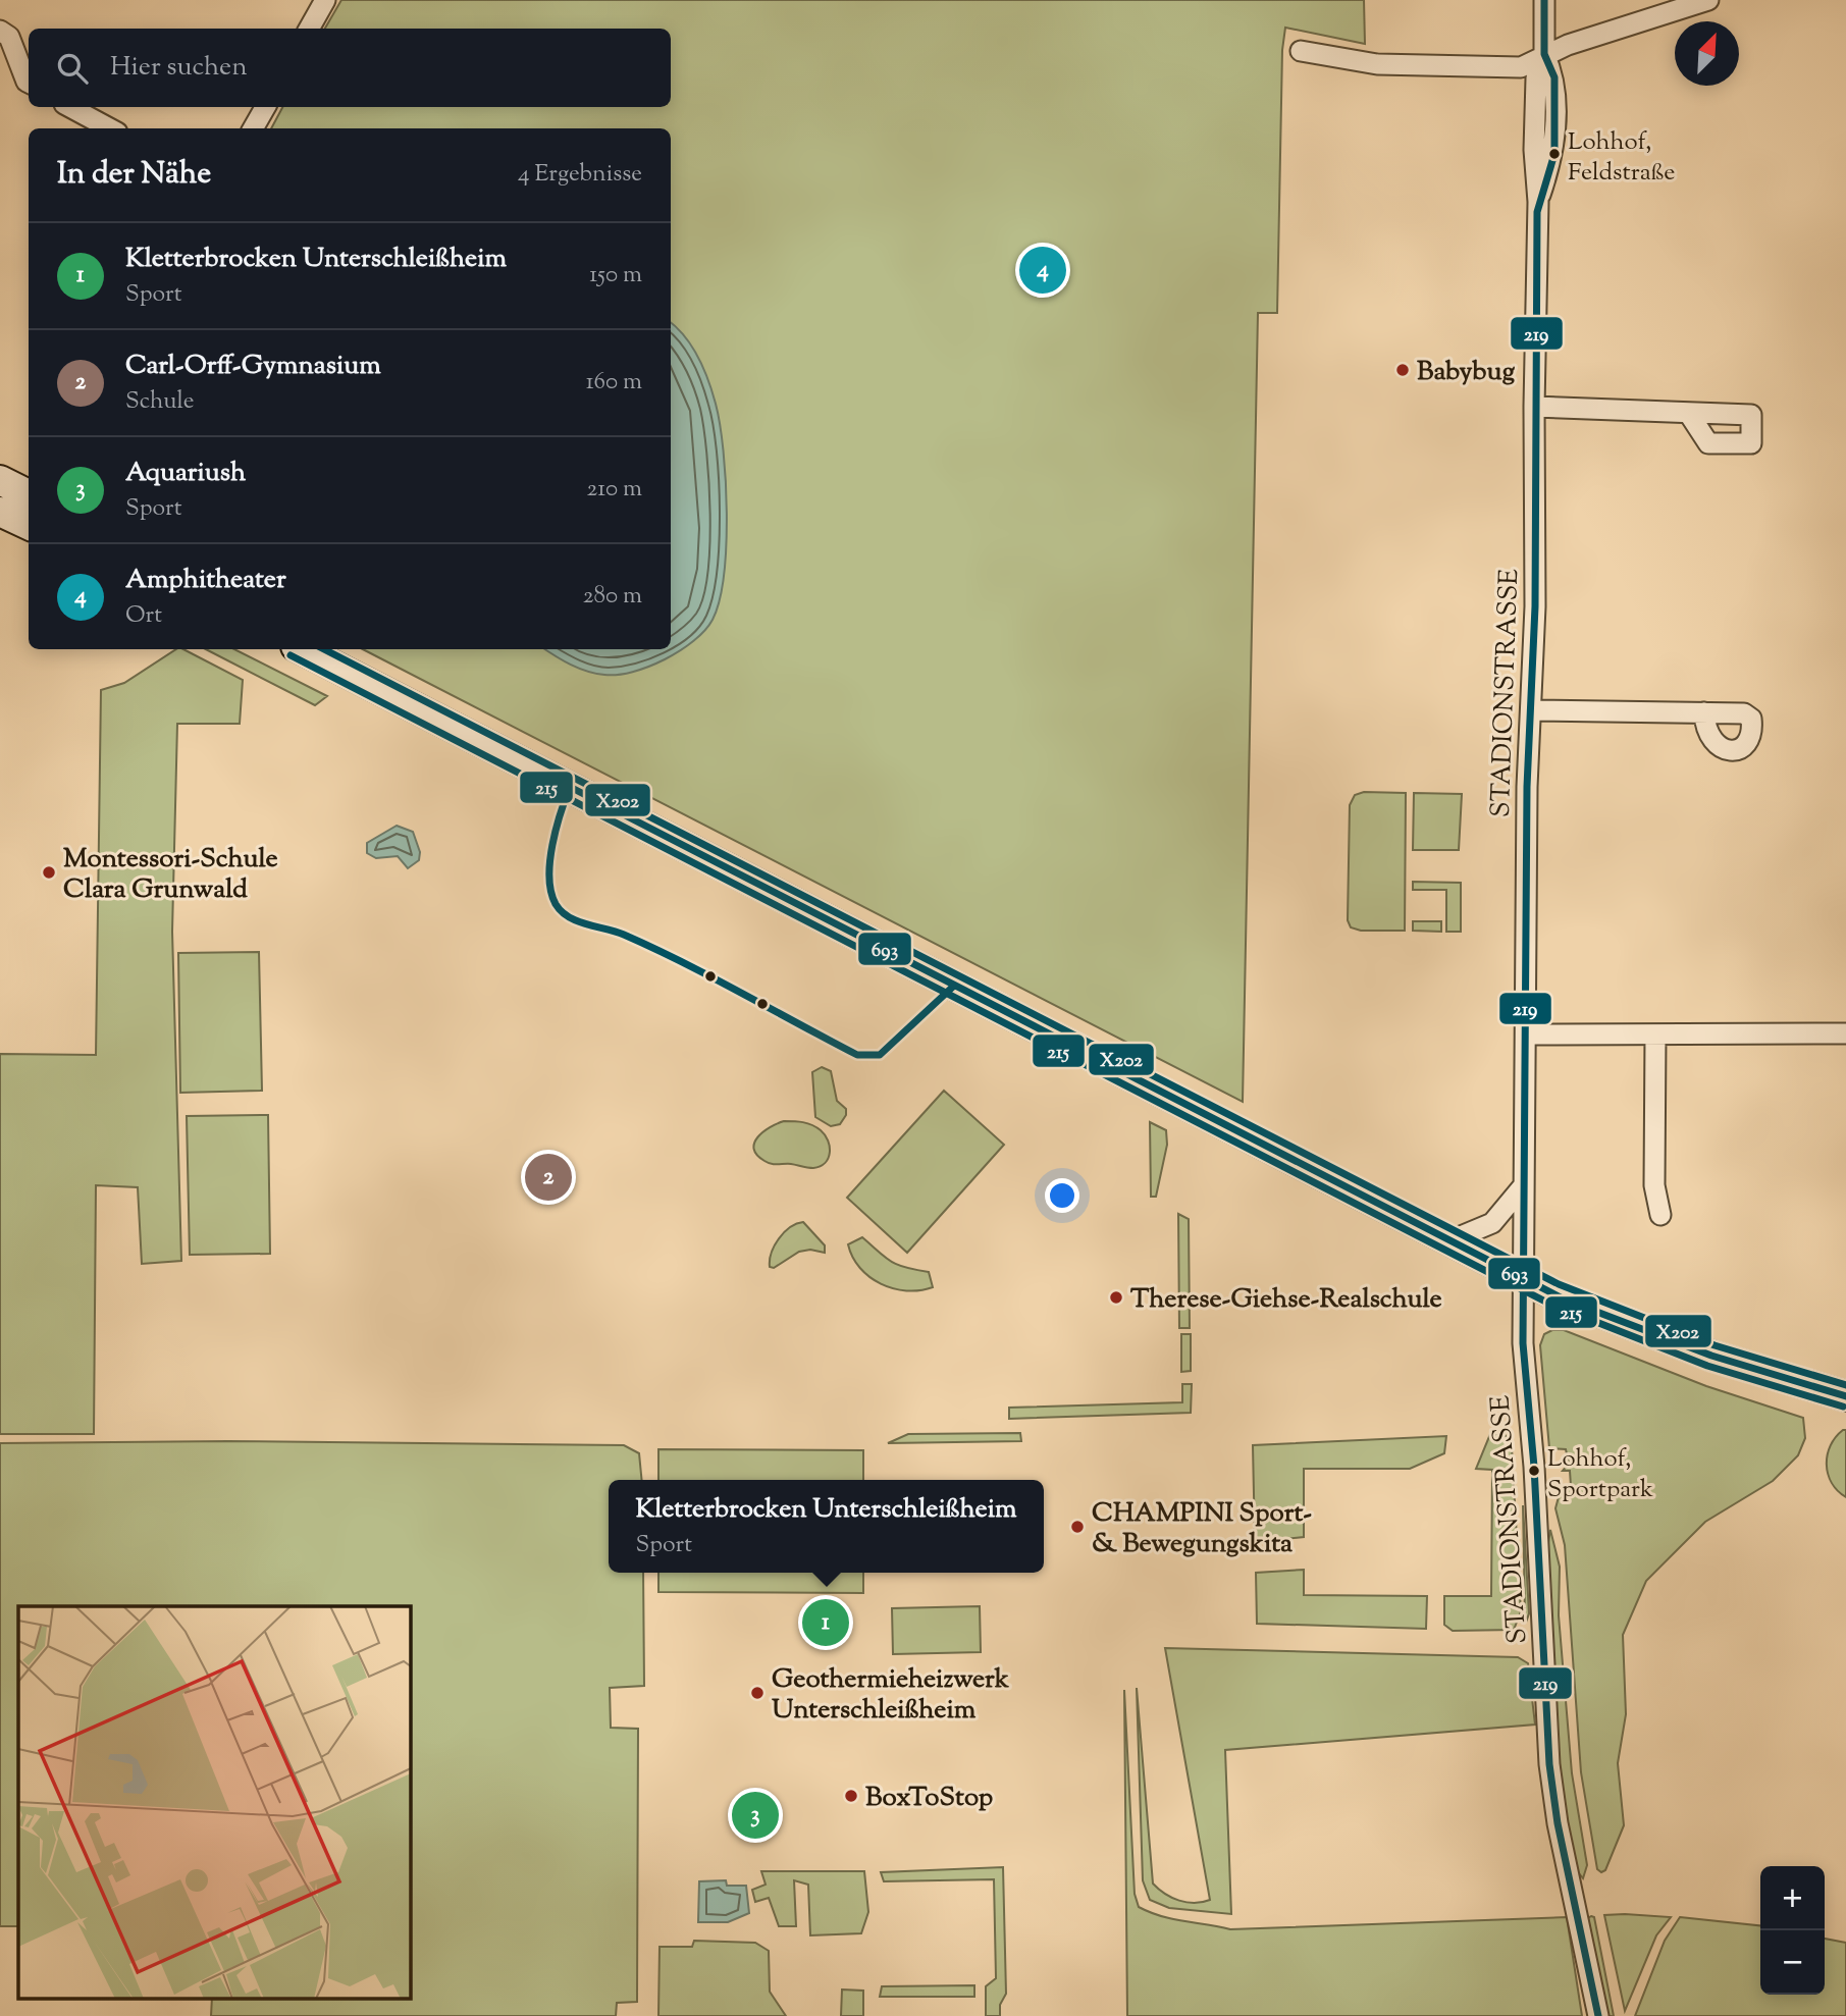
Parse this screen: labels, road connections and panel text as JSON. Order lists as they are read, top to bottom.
{
  "streets": {
    "street": ["STADIONSTRASSE"]
  },
  "places": [
    "Lohhof, Feldstraße",
    "Babybug",
    "Montessori-Schule Clara Grunwald",
    "Therese-Giehse-Realschule",
    "Lohhof, Sportpark",
    "CHAMPINI Sport- & Bewegungskita",
    "Geothermieheizwerk Unterschleißheim",
    "BoxToStop"
  ],
  "lines": [
    "transit line 219",
    "transit line X202",
    "transit line 215",
    "transit line 693"
  ],
  "north": "top right",
  "page": {
    "search": "Hier suchen",
    "heading": ["In der Nähe", "4 Ergebnisse"],
    "list": [
      {
        "mark": "1",
        "name": "Kletterbrocken Unterschleißheim",
        "note": "Sport",
        "value": "150 m"
      },
      {
        "mark": "2",
        "name": "Carl-Orff-Gymnasium",
        "note": "Schule",
        "value": "160 m"
      },
      {
        "mark": "3",
        "name": "Aquariush",
        "note": "Sport",
        "value": "210 m"
      },
      {
        "mark": "4",
        "name": "Amphitheater",
        "note": "Ort",
        "value": "280 m"
      }
    ],
    "pins": [
      "4",
      "2",
      "1",
      "3"
    ],
    "popup": ["Kletterbrocken Unterschleißheim", "Sport"],
    "map_buttons": ["+", "−"]
  }
}
